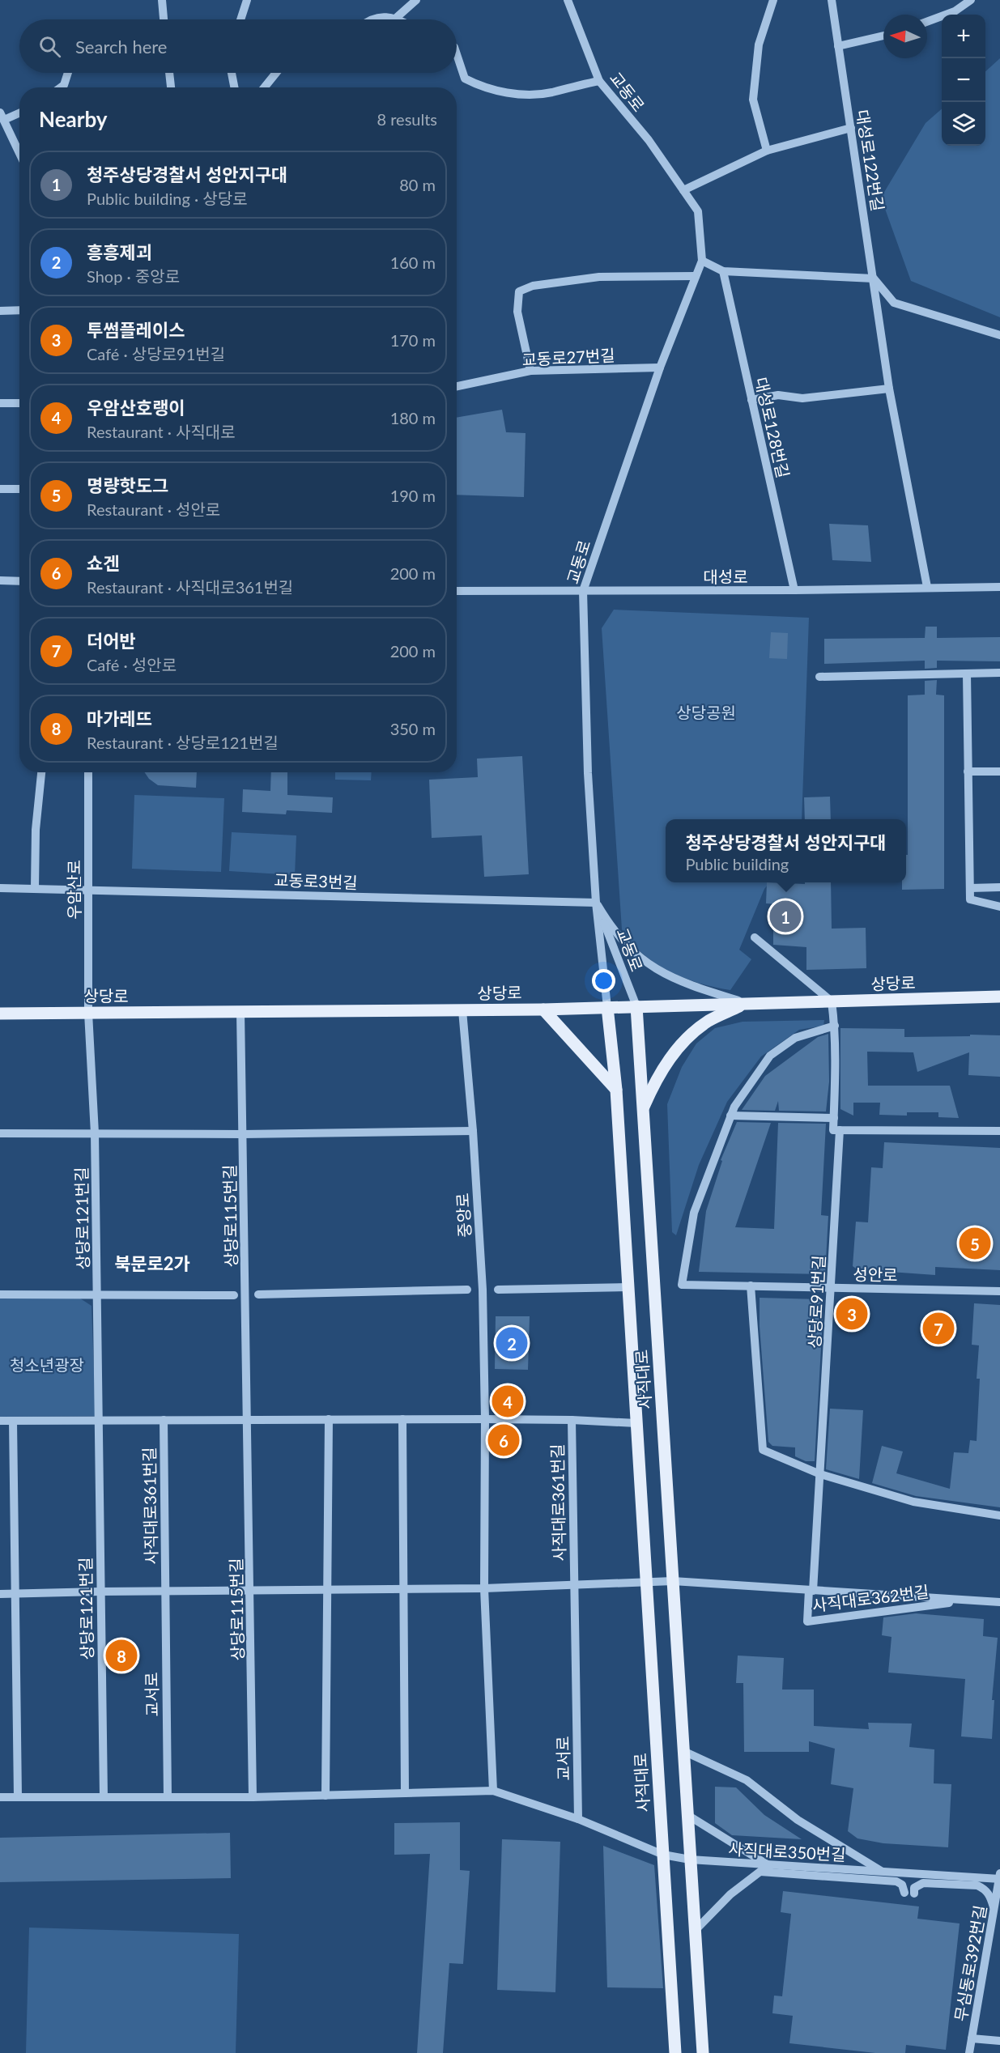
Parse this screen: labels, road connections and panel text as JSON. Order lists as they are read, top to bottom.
{
  "streets": {
    "main road": ["상당로", "사직대로"],
    "street": [
      "교동로",
      "대성로122번길",
      "교동로27번길",
      "대성로128번길",
      "대성로",
      "교동로3번길",
      "우암산로",
      "중앙로",
      "상당로115번길",
      "상당로121번길",
      "성안로",
      "상당로91번길",
      "사직대로361번길",
      "사직대로362번길",
      "교서로",
      "사직대로350번길",
      "무심동로392번길"
    ]
  },
  "crossings": [
    ["교동로", "교동로27번길"],
    ["교동로", "대성로"],
    ["교동로", "교동로3번길"],
    ["교동로", "상당로"],
    ["교동로", "사직대로"],
    ["대성로122번길", "대성로"],
    ["대성로128번길", "대성로"],
    ["교동로3번길", "우암산로"],
    ["우암산로", "상당로"],
    ["우암산로", "상당로121번길"],
    ["상당로", "중앙로"],
    ["상당로", "상당로115번길"],
    ["상당로", "상당로121번길"],
    ["상당로", "상당로91번길"],
    ["상당로", "사직대로"],
    ["중앙로", "사직대로"],
    ["성안로", "상당로91번길"],
    ["상당로91번길", "사직대로362번길"],
    ["사직대로", "사직대로361번길"],
    ["사직대로", "사직대로362번길"],
    ["사직대로", "사직대로350번길"],
    ["사직대로361번길", "교서로"],
    ["사직대로350번길", "무심동로392번길"]
  ],
  "districts": ["북문로2가"],
  "parks": ["상당공원", "청소년광장"],
  "north": "left",
  "page": {
    "map_buttons": ["+", "−"],
    "search": "Search here",
    "heading": ["Nearby", "8 results"],
    "list": [
      {
        "mark": "1",
        "name": "청주상당경찰서 성안지구대",
        "note": "Public building · 상당로",
        "value": "80 m"
      },
      {
        "mark": "2",
        "name": "흥흥제괴",
        "note": "Shop · 중앙로",
        "value": "160 m"
      },
      {
        "mark": "3",
        "name": "투썸플레이스",
        "note": "Café · 상당로91번길",
        "value": "170 m"
      },
      {
        "mark": "4",
        "name": "우암산호랭이",
        "note": "Restaurant · 사직대로",
        "value": "180 m"
      },
      {
        "mark": "5",
        "name": "명량핫도그",
        "note": "Restaurant · 성안로",
        "value": "190 m"
      },
      {
        "mark": "6",
        "name": "쇼겐",
        "note": "Restaurant · 사직대로361번길",
        "value": "200 m"
      },
      {
        "mark": "7",
        "name": "더어반",
        "note": "Café · 성안로",
        "value": "200 m"
      },
      {
        "mark": "8",
        "name": "마가레뜨",
        "note": "Restaurant · 상당로121번길",
        "value": "350 m"
      }
    ],
    "popup": ["청주상당경찰서 성안지구대", "Public building"],
    "pins": [
      "1",
      "5",
      "3",
      "7",
      "2",
      "4",
      "6",
      "8"
    ]
  }
}
